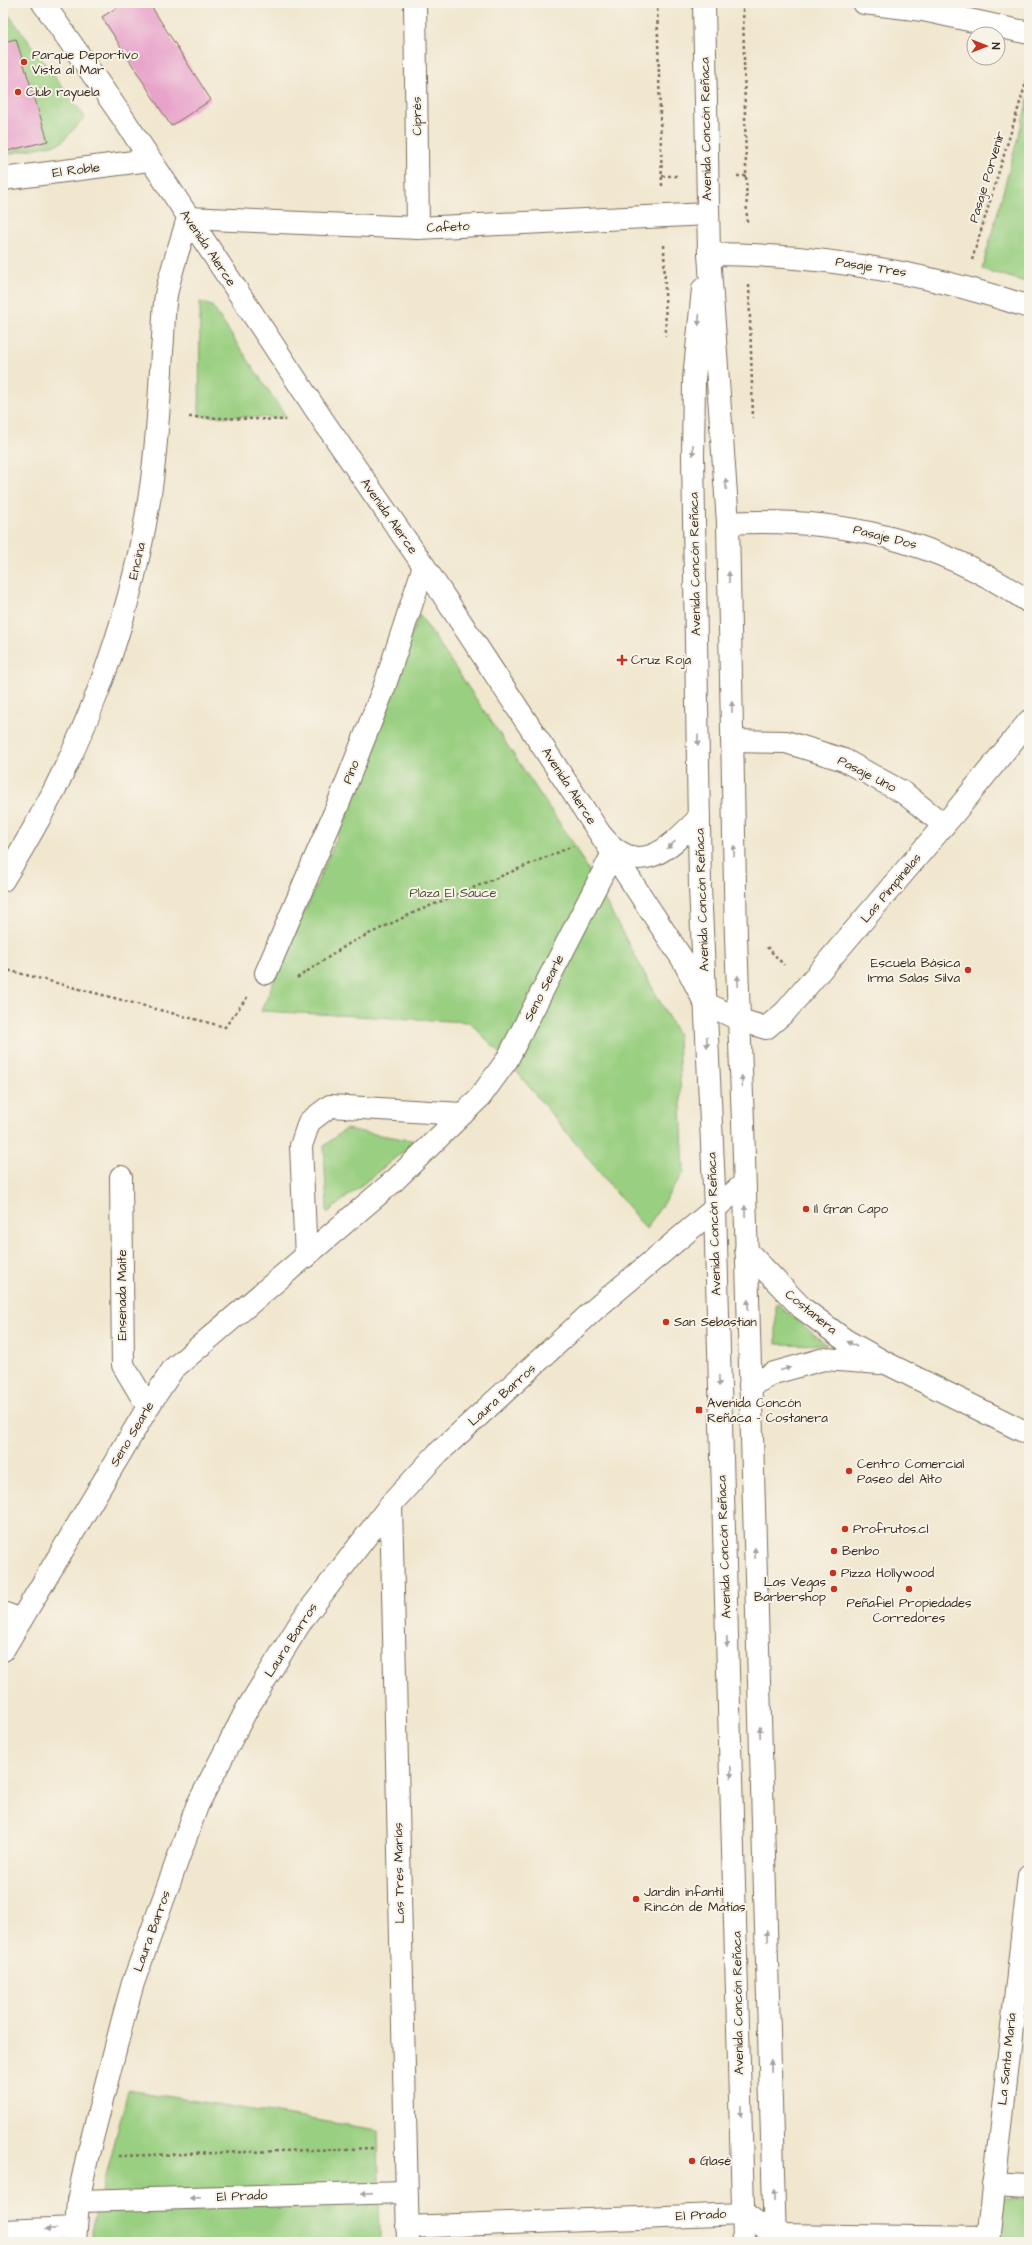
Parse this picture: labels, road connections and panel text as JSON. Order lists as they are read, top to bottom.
{
  "streets": {
    "street": [
      "Ciprés",
      "Avenida Concón Reñaca",
      "El Roble",
      "Cafeto",
      "Avenida Alerce",
      "Pasaje Tres",
      "Pasaje Dos",
      "Encina",
      "Pino",
      "Pasaje Uno",
      "Las Pimpinelas",
      "Seno Searle",
      "Ensenada Maite",
      "Costanera",
      "Laura Barros",
      "Las Tres Marías",
      "La Santa María",
      "El Prado"
    ],
    "path": ["Pasaje Porvenir"]
  },
  "crossings": [
    ["Ciprés", "Cafeto"],
    ["Avenida Concón Reñaca", "Cafeto"],
    ["Avenida Concón Reñaca", "Avenida Alerce"],
    ["Avenida Concón Reñaca", "Pasaje Tres"],
    ["Avenida Concón Reñaca", "Pasaje Dos"],
    ["Avenida Concón Reñaca", "Pasaje Uno"],
    ["Avenida Concón Reñaca", "Las Pimpinelas"],
    ["Avenida Concón Reñaca", "Costanera"],
    ["Avenida Concón Reñaca", "Laura Barros"],
    ["Avenida Concón Reñaca", "El Prado"],
    ["El Roble", "Avenida Alerce"],
    ["Pasaje Porvenir", "Pasaje Tres"],
    ["Cafeto", "Avenida Alerce"],
    ["Cafeto", "Encina"],
    ["Avenida Alerce", "Encina"],
    ["Avenida Alerce", "Pino"],
    ["Avenida Alerce", "Seno Searle"],
    ["Pasaje Uno", "Las Pimpinelas"],
    ["Seno Searle", "Ensenada Maite"],
    ["Laura Barros", "Las Tres Marías"],
    ["Laura Barros", "El Prado"],
    ["Las Tres Marías", "El Prado"]
  ],
  "one_way": ["El Prado"],
  "parks": ["Plaza El Sauce"],
  "places": {
    "other": [
      "Parque Deportivo Vista al Mar",
      "Club rayuela",
      "Escuela Básica Irma Salas Silva",
      "Il Gran Capo",
      "San Sebastian",
      "Centro Comercial Paseo del Alto",
      "Profrutos.cl",
      "Benbo",
      "Pizza Hollywood",
      "Las Vegas Barbershop",
      "Peñafiel Propiedades Corredores",
      "Jardín infantil Rincón de Matías",
      "Glasé"
    ],
    "health": ["Cruz Roja"],
    "transit": ["Avenida Concón Reñaca - Costanera"]
  },
  "north": "right"
}
